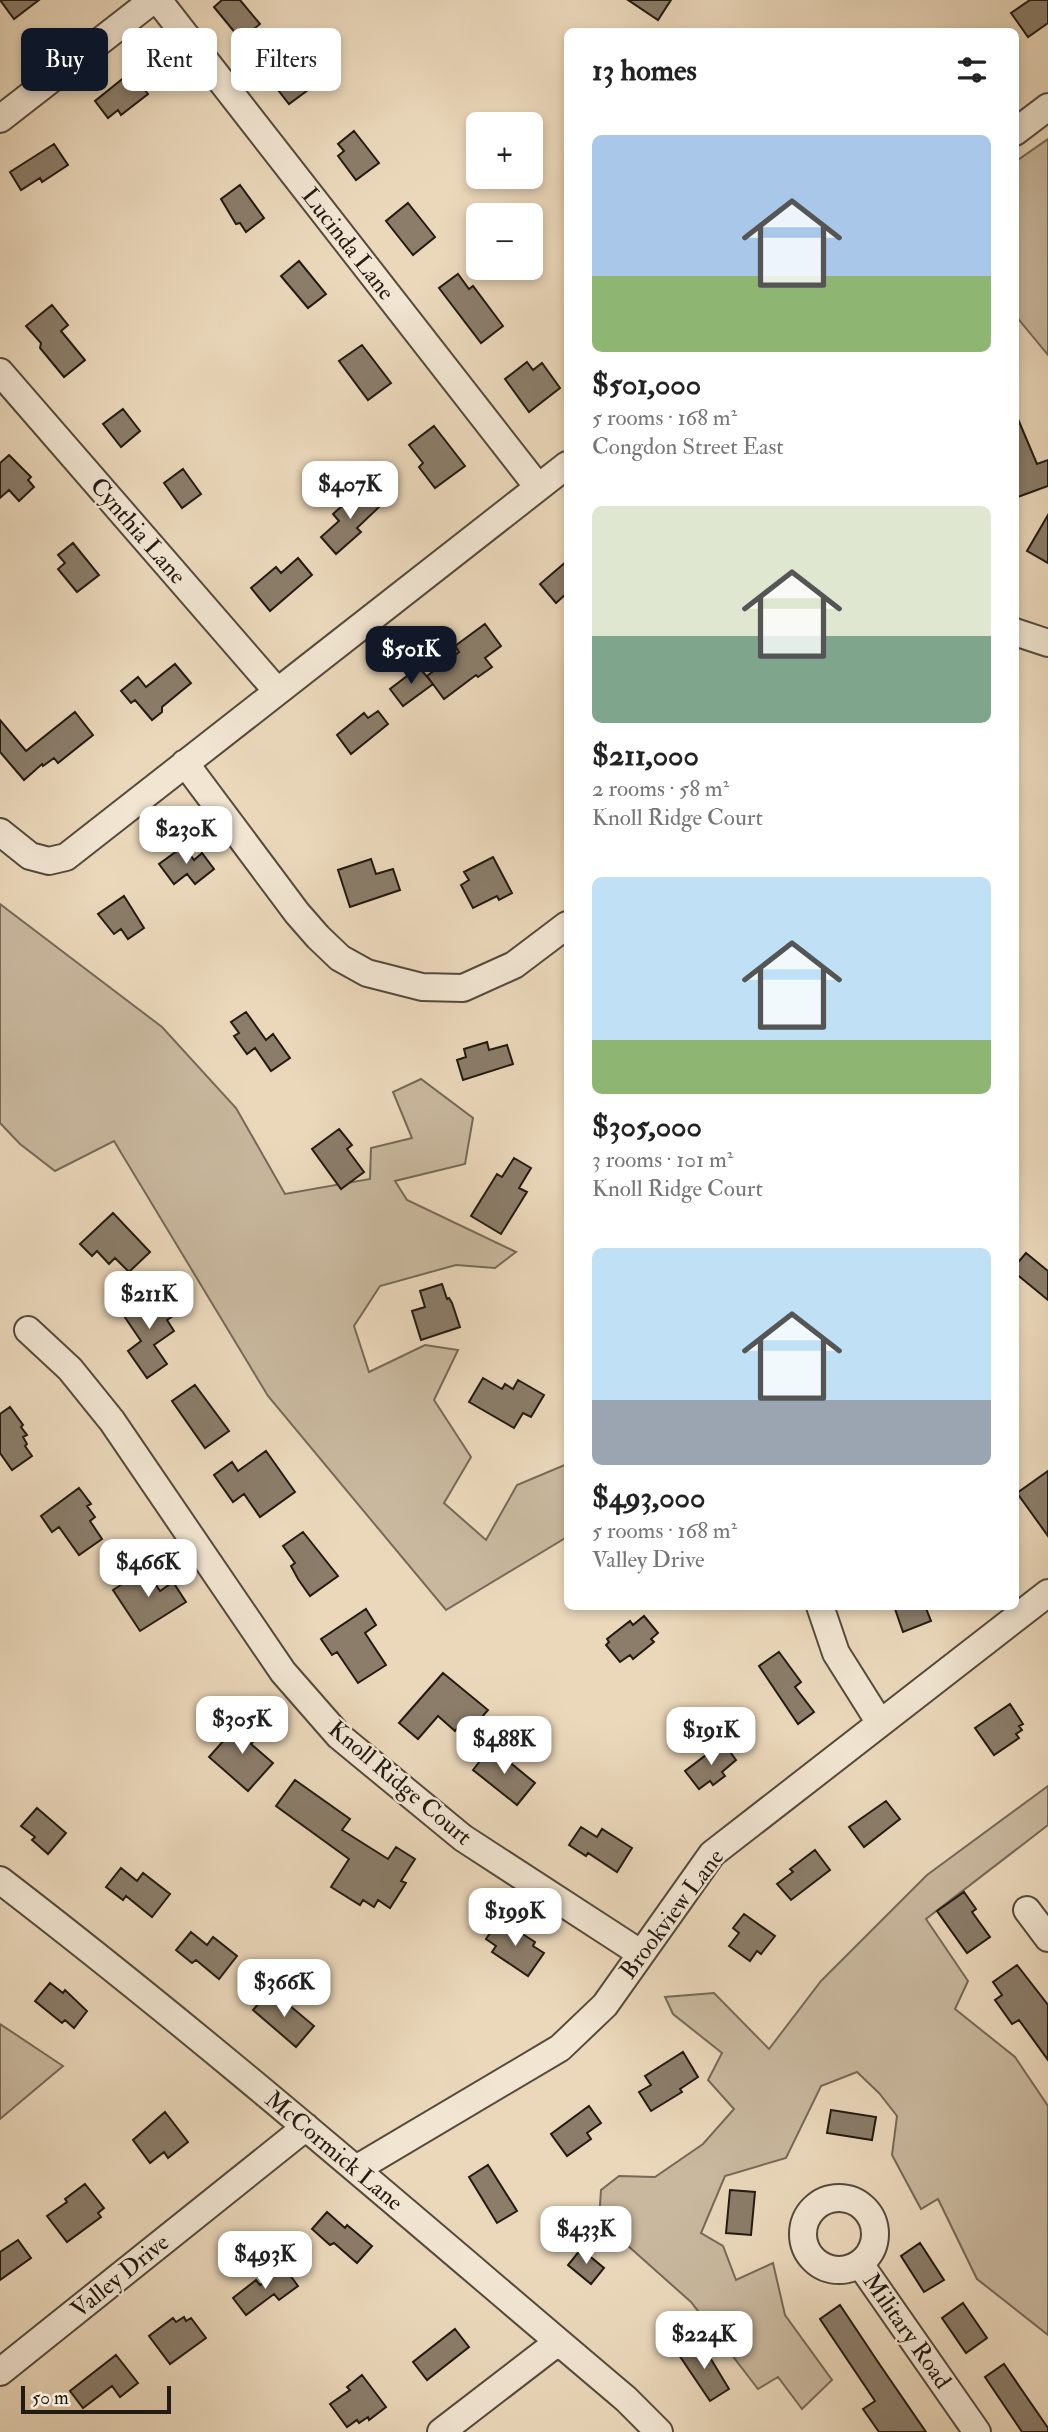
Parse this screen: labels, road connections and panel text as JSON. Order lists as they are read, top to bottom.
{
  "streets": {
    "street": [
      "Lucinda Lane",
      "Cynthia Lane",
      "Knoll Ridge Court",
      "Brookview Lane",
      "McCormick Lane",
      "Valley Drive",
      "Military Road"
    ]
  },
  "crossings": [
    ["Knoll Ridge Court", "Brookview Lane"],
    ["Brookview Lane", "McCormick Lane"],
    ["McCormick Lane", "Valley Drive"]
  ],
  "scale_bar": "50 m",
  "page": {
    "chip": ["Buy", "Rent", "Filters"],
    "heading": "13 homes",
    "map_buttons": ["+", "−"],
    "list": [
      {
        "name": "$501,000",
        "note": "5 rooms · 168 m² · Congdon Street East"
      },
      {
        "name": "$211,000",
        "note": "2 rooms · 58 m² · Knoll Ridge Court"
      },
      {
        "name": "$305,000",
        "note": "3 rooms · 101 m² · Knoll Ridge Court"
      },
      {
        "name": "$493,000",
        "note": "5 rooms · 168 m² · Valley Drive"
      }
    ],
    "price": [
      "$407K",
      "$501K",
      "$230K",
      "$211K",
      "$466K",
      "$305K",
      "$191K",
      "$488K",
      "$199K",
      "$366K",
      "$433K",
      "$493K",
      "$224K"
    ],
    "scale": "50 m"
  }
}
